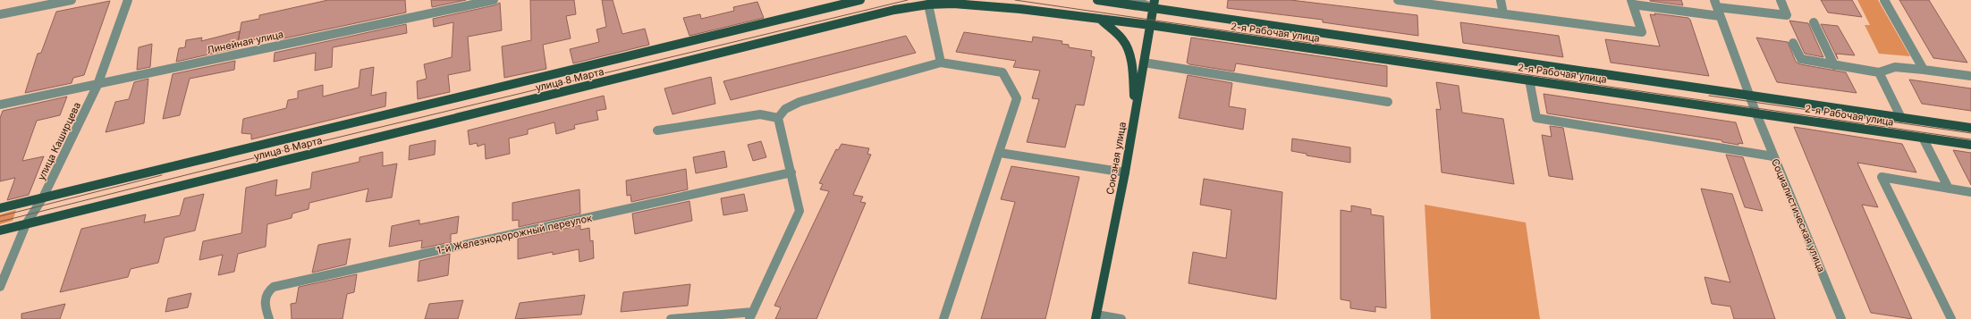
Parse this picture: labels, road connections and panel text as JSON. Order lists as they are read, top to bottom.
{
  "streets": {
    "main road": ["2-я Рабочая улица", "улица 8 Марта", "Союзная улица"],
    "street": [
      "Линейная улица",
      "улица Каширцева",
      "Социалистическая улица",
      "1-й Железнодорожный переулок"
    ]
  },
  "crossings": [
    ["2-я Рабочая улица", "улица 8 Марта"],
    ["2-я Рабочая улица", "Союзная улица"],
    ["2-я Рабочая улица", "Социалистическая улица"],
    ["Линейная улица", "улица Каширцева"],
    ["улица 8 Марта", "улица Каширцева"],
    ["улица 8 Марта", "Союзная улица"]
  ]
}
